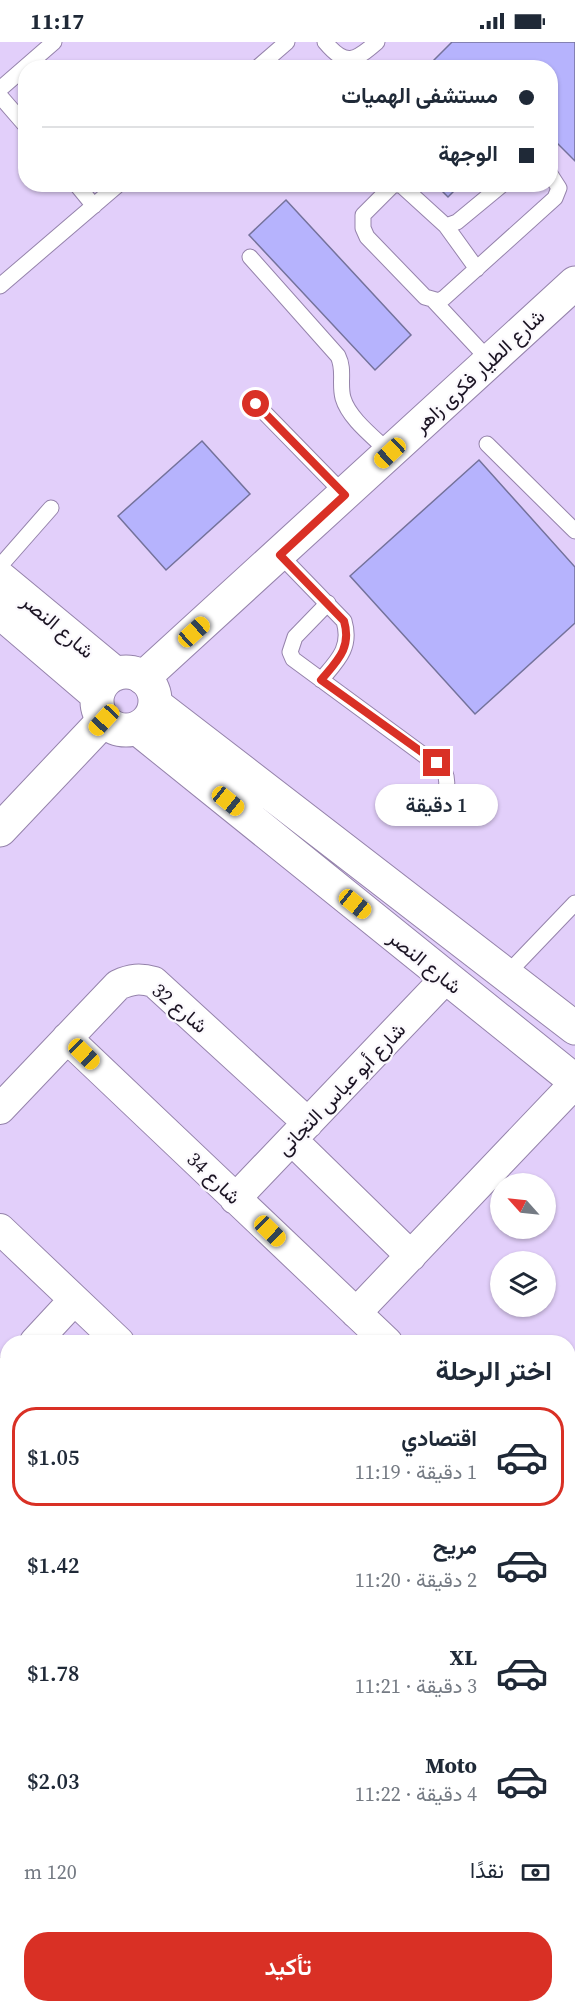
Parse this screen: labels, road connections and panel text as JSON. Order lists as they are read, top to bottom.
{
  "streets": {
    "main road": ["شارع الطيار فكرى زاهر", "شارع النصر"],
    "street": ["شارع 32", "شارع أبو عباس التجانى", "شارع 34"]
  },
  "crossings": [
    ["شارع الطيار فكرى زاهر", "شارع النصر"],
    ["شارع النصر", "شارع أبو عباس التجانى"],
    ["شارع 32", "شارع أبو عباس التجانى"],
    ["شارع 32", "شارع 34"],
    ["شارع أبو عباس التجانى", "شارع 34"]
  ],
  "north": "top left",
  "page": {
    "status": "11:17",
    "banner": ["مستشفى الهميات", "الوجهة"],
    "bubble": "1 دقيقة",
    "heading": "اختر الرحلة",
    "list": [
      {
        "name": "اقتصادي",
        "note": "1 دقيقة · 11:19",
        "value": "$1.05"
      },
      {
        "name": "مريح",
        "note": "2 دقيقة · 11:20",
        "value": "$1.42"
      },
      {
        "name": "XL",
        "note": "3 دقيقة · 11:21",
        "value": "$1.78"
      },
      {
        "name": "Moto",
        "note": "4 دقيقة · 11:22",
        "value": "$2.03"
      }
    ],
    "pay": ["نقدًا", "120 m"],
    "buttons": "تأكيد"
  }
}
